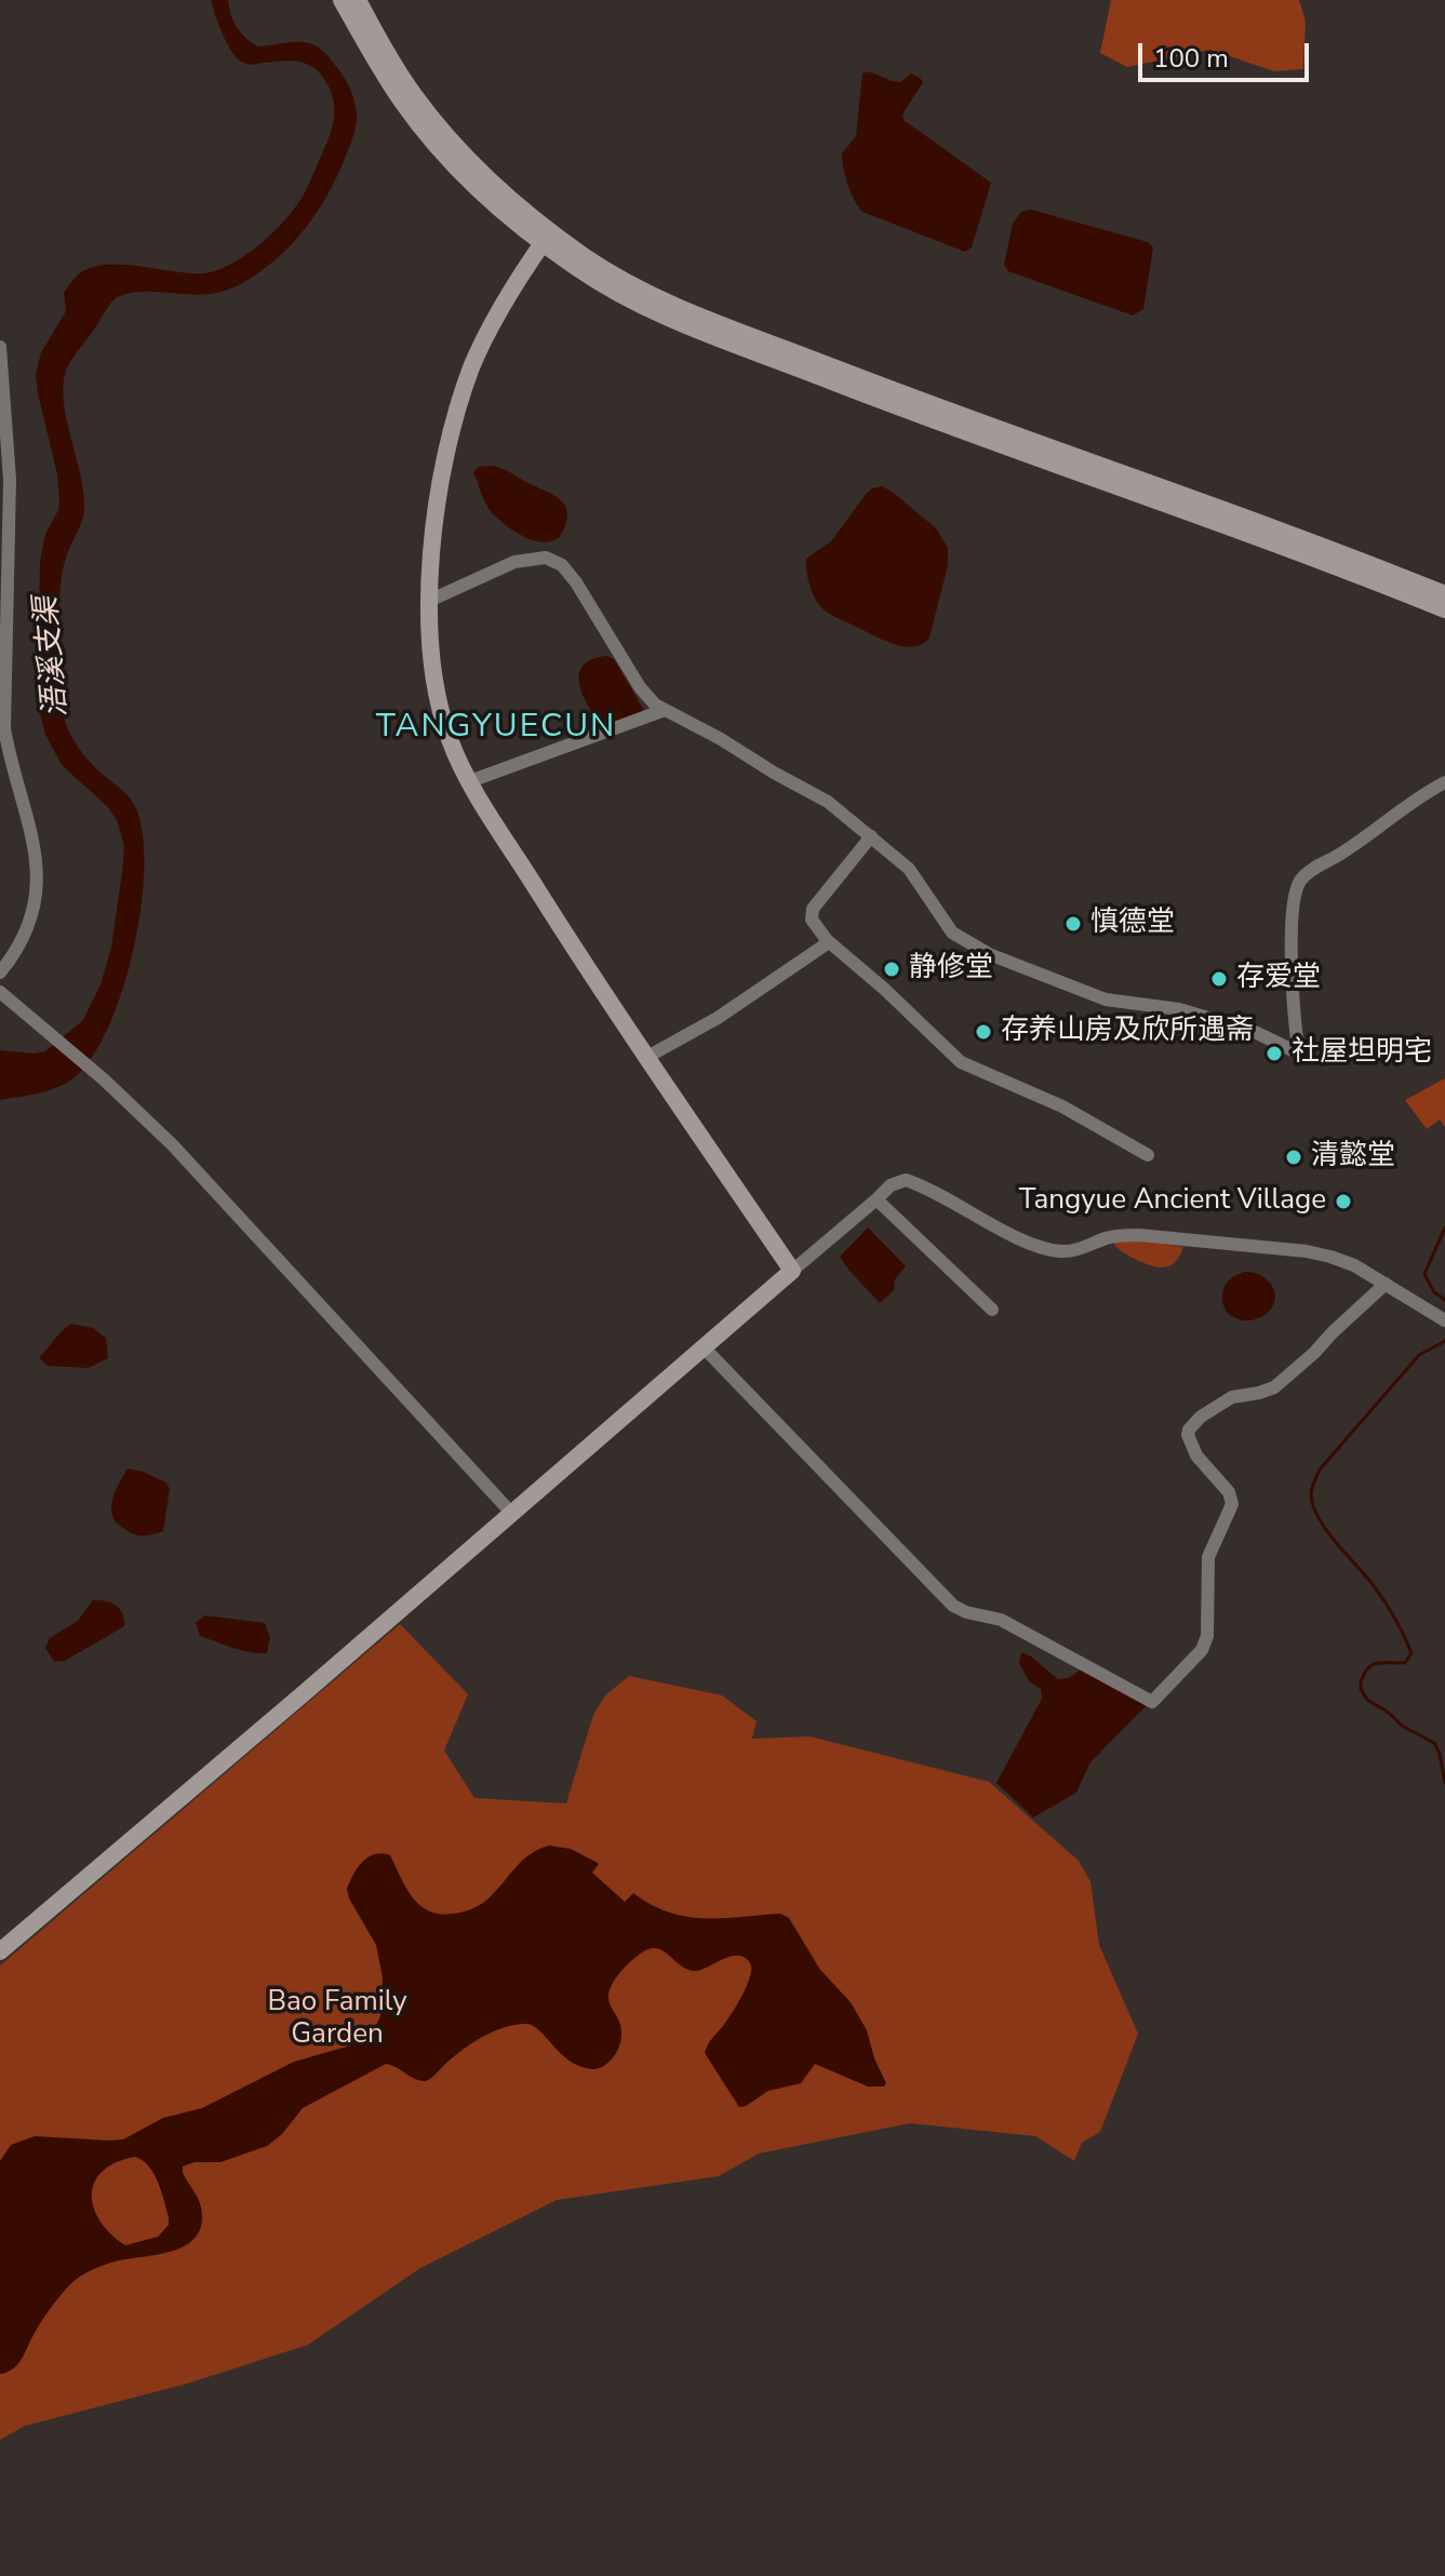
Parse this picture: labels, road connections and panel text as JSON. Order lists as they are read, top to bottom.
{
  "districts": ["TANGYUECUN"],
  "water": ["浯溪支渠"],
  "parks": ["Bao Family Garden"],
  "places": [
    "慎德堂",
    "静修堂",
    "存爱堂",
    "存养山房及欣所遇斋",
    "社屋坦明宅",
    "清懿堂",
    "Tangyue Ancient Village"
  ],
  "scale_bar": "100 m"
}
